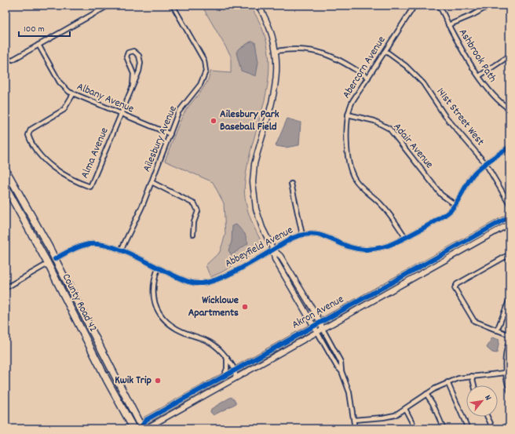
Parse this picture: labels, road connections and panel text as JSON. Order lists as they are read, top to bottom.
{
  "streets": {
    "highway": ["County Road 42"],
    "street": [
      "Ashbrook Path",
      "Abercorn Avenue",
      "Albany Avenue",
      "141st Street West",
      "Ailesbury Avenue",
      "Adair Avenue",
      "Alma Avenue",
      "Abbeyfield Avenue",
      "Akron Avenue"
    ]
  },
  "crossings": [
    ["Abercorn Avenue", "141st Street West"],
    ["Abercorn Avenue", "Adair Avenue"],
    ["Abercorn Avenue", "Abbeyfield Avenue"],
    ["Albany Avenue", "Ailesbury Avenue"],
    ["Albany Avenue", "Alma Avenue"],
    ["141st Street West", "Abbeyfield Avenue"],
    ["Ailesbury Avenue", "Abbeyfield Avenue"],
    ["Adair Avenue", "Abbeyfield Avenue"],
    ["Abbeyfield Avenue", "County Road 42"],
    ["County Road 42", "Akron Avenue"]
  ],
  "places": ["Ailesbury Park Baseball Field", "Wicklowe Apartments", "Kwik Trip"],
  "scale_bar": "100 m",
  "north": "top right"
}
